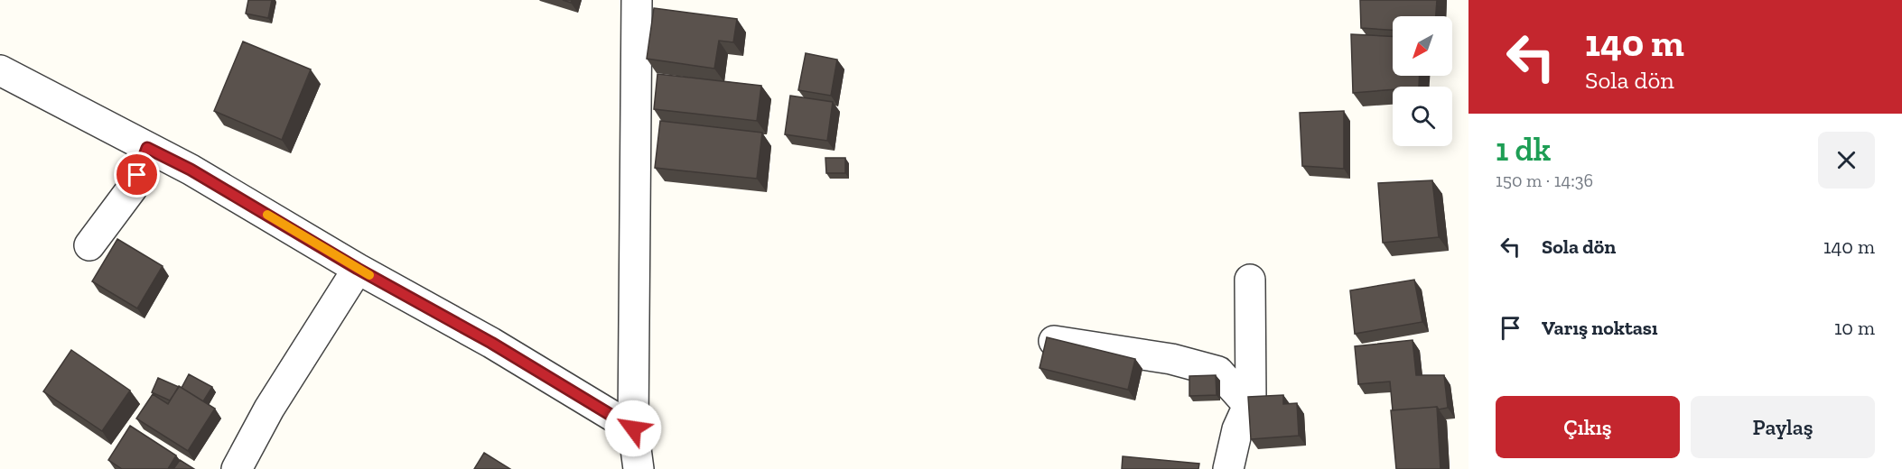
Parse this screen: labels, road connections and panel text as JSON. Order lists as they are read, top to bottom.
{
  "north": "bottom left",
  "page": {
    "turn": ["140 m", "Sola dön"],
    "heading": ["1 dk", "150 m · 14:36"],
    "list": [
      {
        "name": "Sola dön",
        "value": "140 m"
      },
      {
        "name": "Varış noktası",
        "value": "10 m"
      }
    ],
    "buttons": ["Çıkış", "Paylaş"]
  }
}
